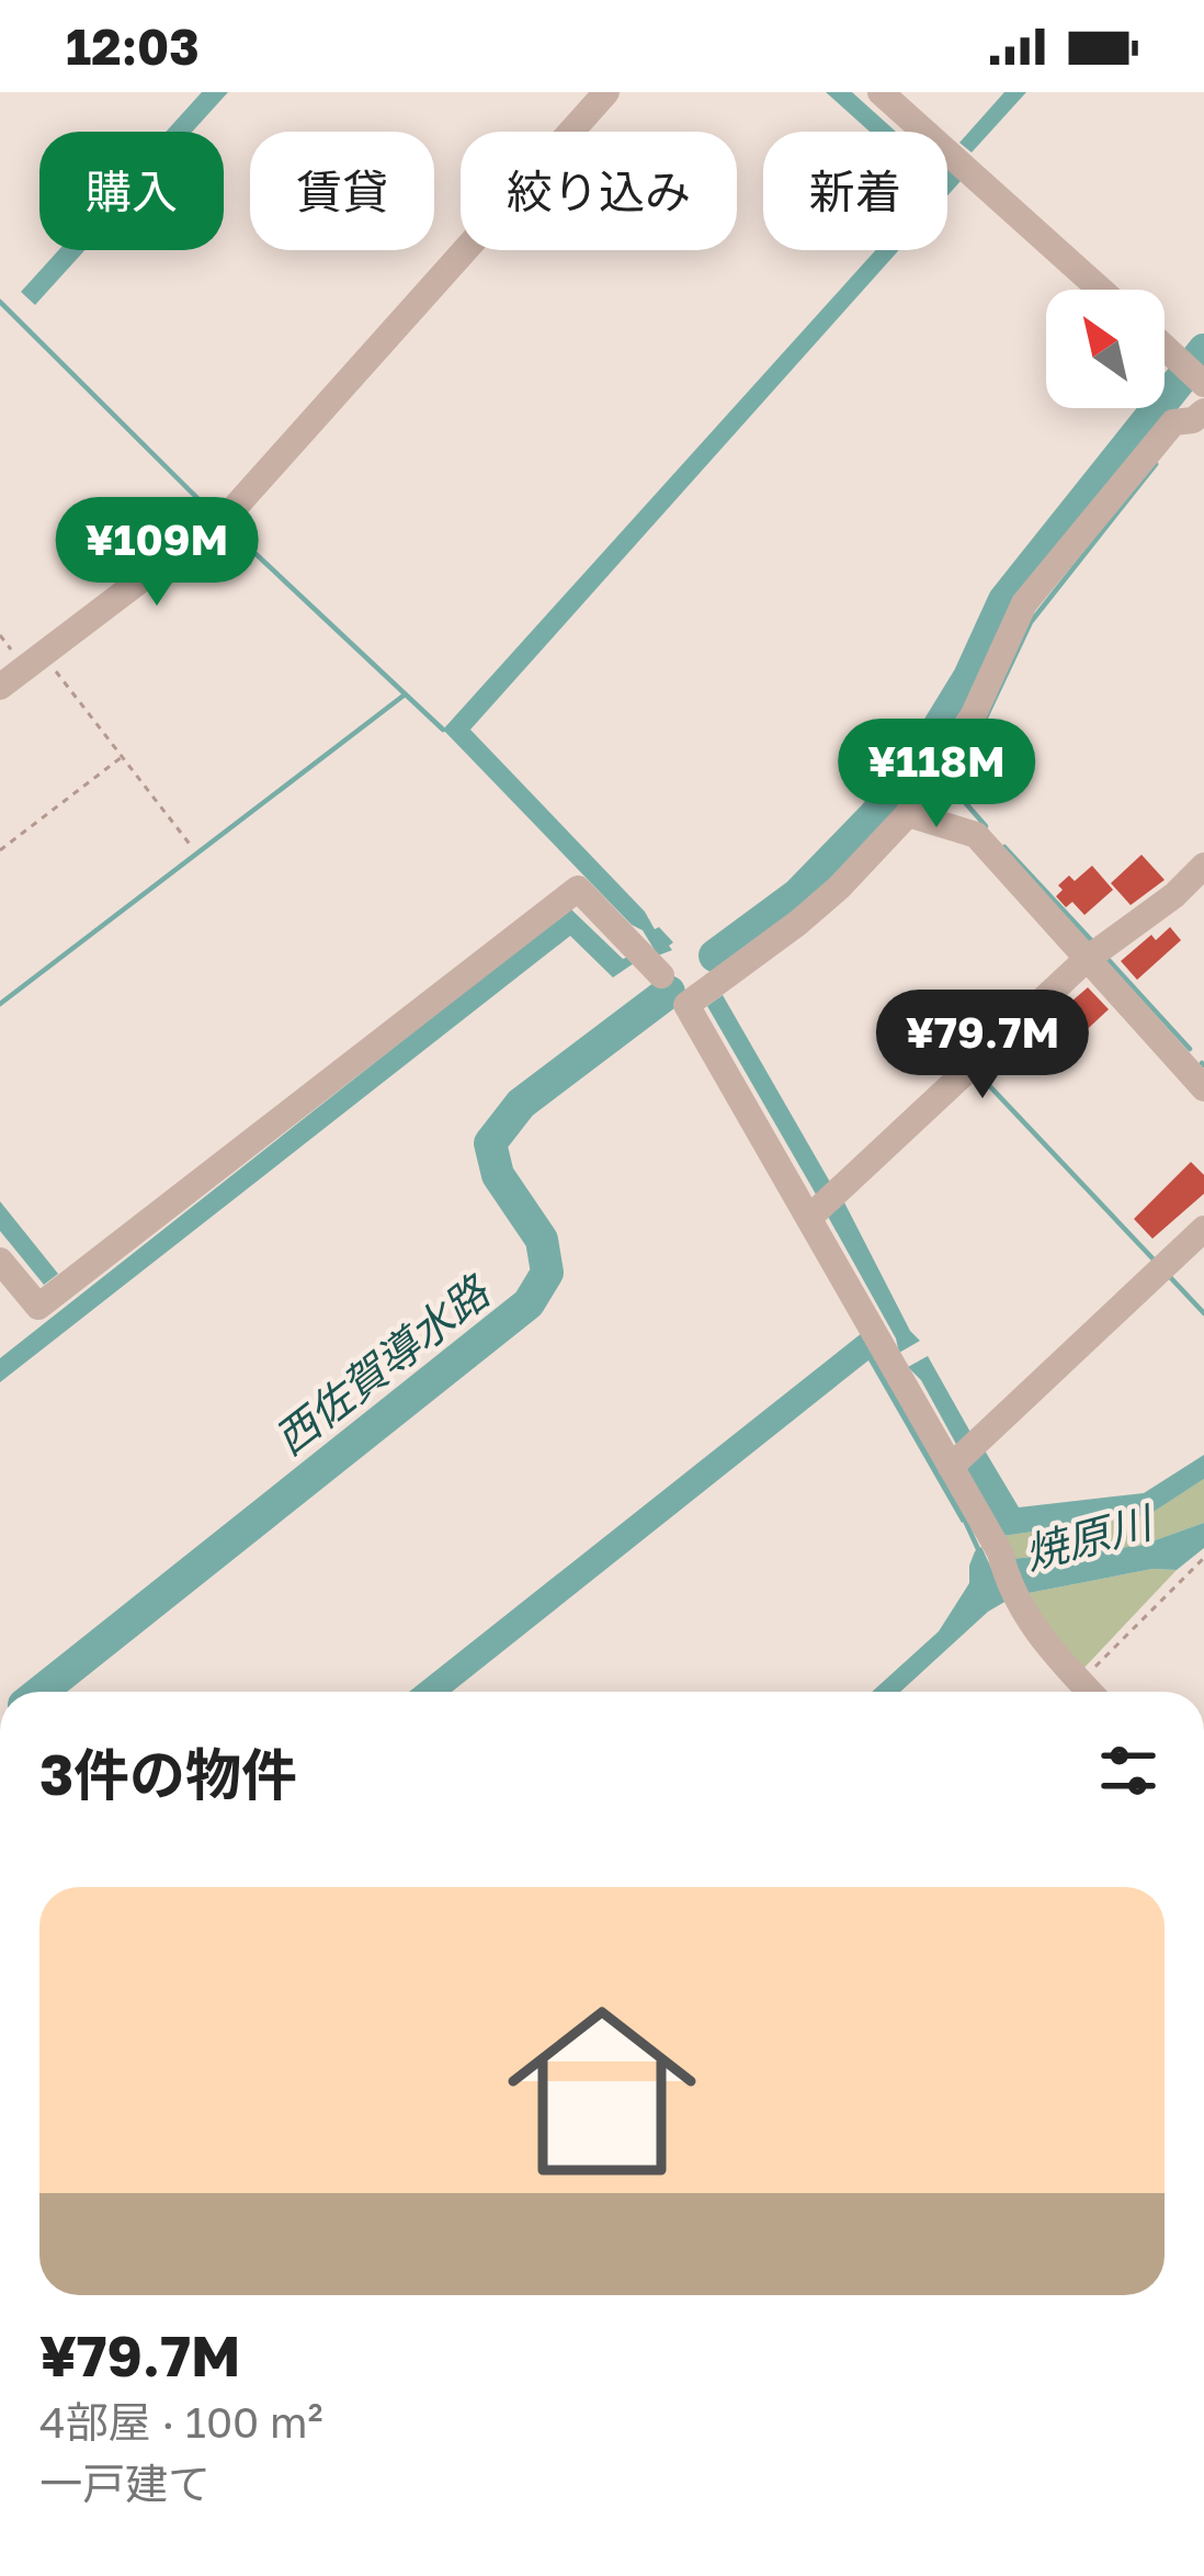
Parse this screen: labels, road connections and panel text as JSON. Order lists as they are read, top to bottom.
{
  "water": ["西佐賀導水路", "焼原川"],
  "north": "top left",
  "page": {
    "status": "12:03",
    "chip": [
      "購入",
      "賃貸",
      "絞り込み",
      "新着"
    ],
    "price": ["¥109M", "¥118M", "¥79.7M"],
    "heading": "3件の物件",
    "list": [
      {
        "name": "¥79.7M",
        "note": "4部屋 · 100 m² · 一戸建て"
      }
    ]
  }
}
